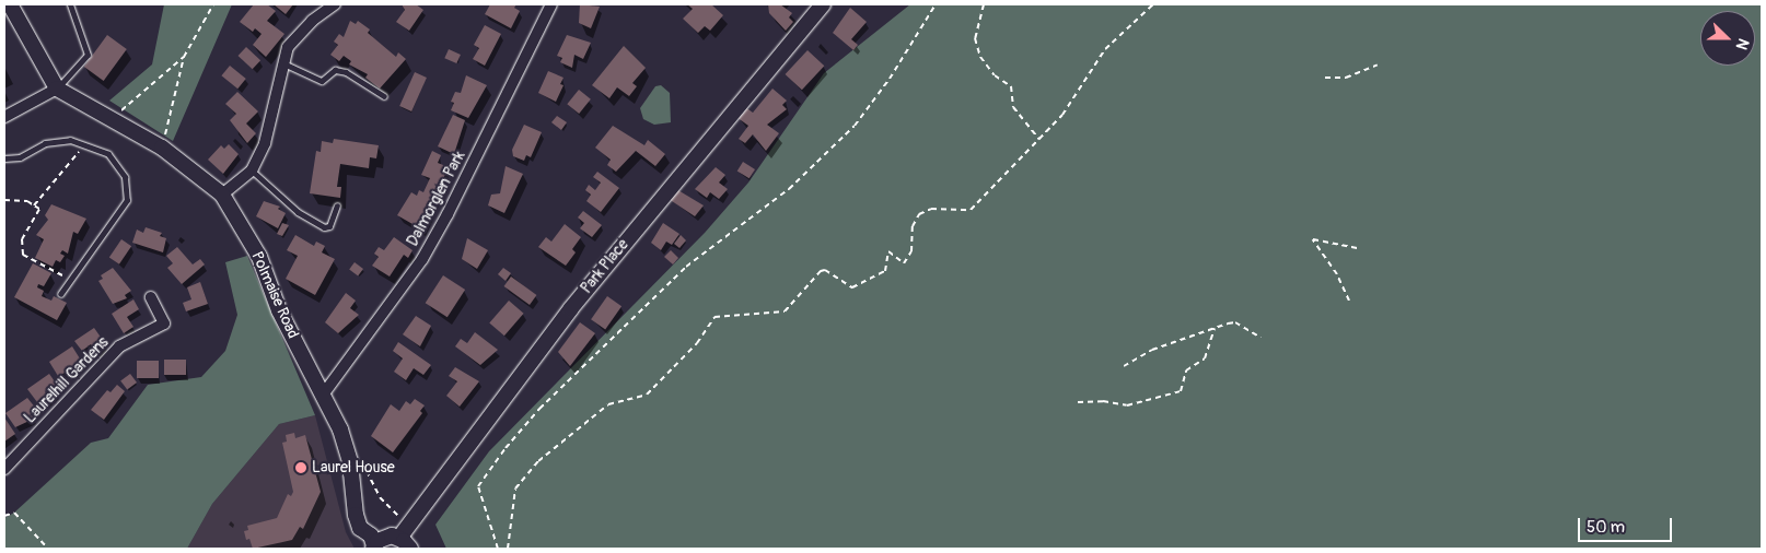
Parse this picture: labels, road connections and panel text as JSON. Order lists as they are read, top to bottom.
{
  "streets": {
    "street": [
      "Dalmorglen Park",
      "Park Place",
      "Polmaise Road",
      "Laurelhill Gardens"
    ]
  },
  "crossings": [
    ["Dalmorglen Park", "Polmaise Road"]
  ],
  "places": ["Laurel House"],
  "scale_bar": "50 m",
  "north": "right"
}
